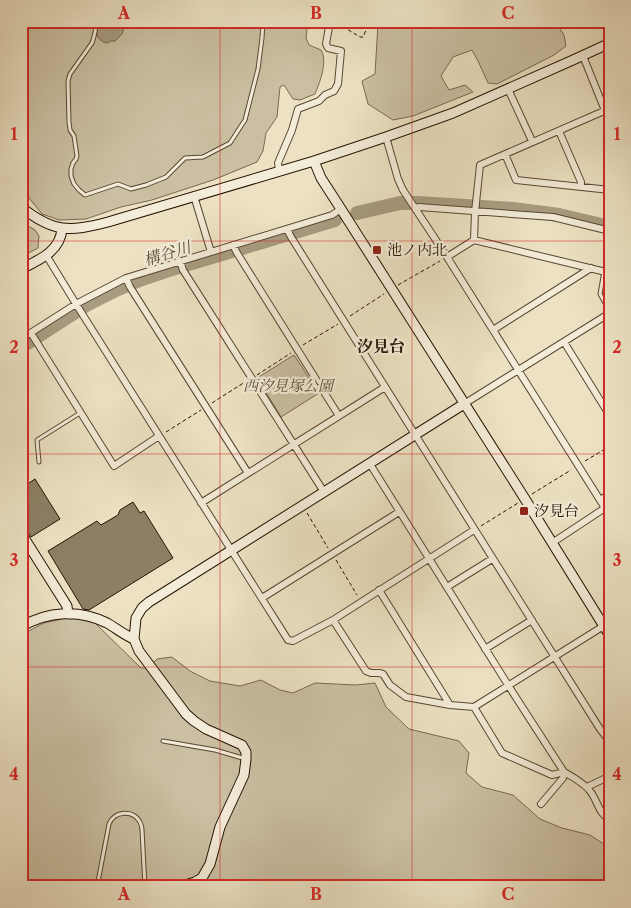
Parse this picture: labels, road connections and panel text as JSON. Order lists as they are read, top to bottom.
{
  "districts": ["汐見台"],
  "water": ["構谷川"],
  "parks": ["西汐見塚公園"],
  "places": {
    "transit": ["池ノ内北", "汐見台"]
  },
  "grid": {
    "columns": ["A", "B", "C"],
    "rows": [
      "1",
      "2",
      "3",
      "4"
    ]
  }
}
